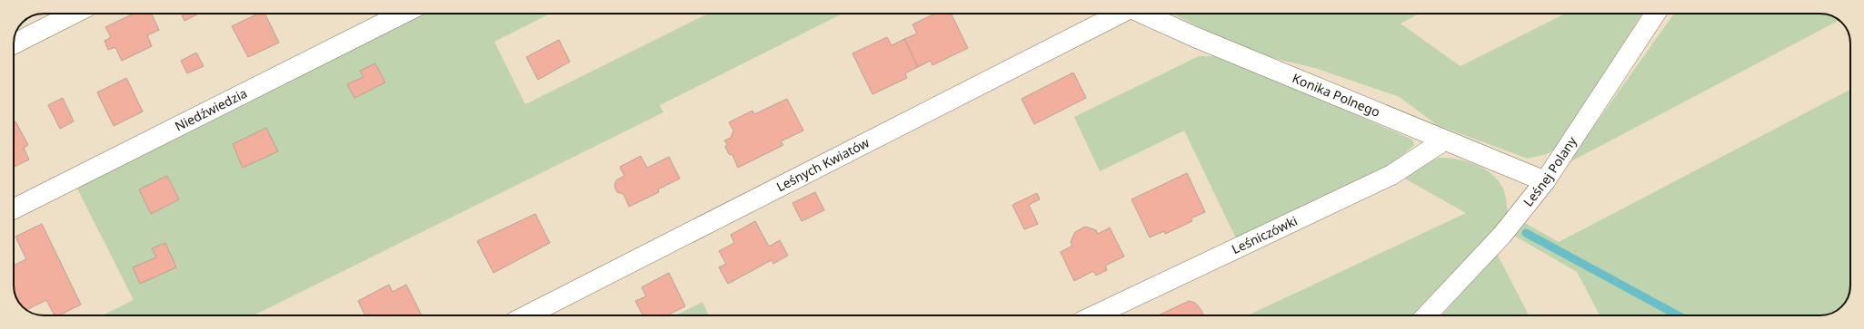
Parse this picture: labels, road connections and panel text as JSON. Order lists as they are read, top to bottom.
{
  "streets": {
    "street": [
      "Konika Polnego",
      "Niedźwiedzia",
      "Leśnych Kwiatów",
      "Leśnej Polany",
      "Leśniczówki"
    ]
  },
  "crossings": [
    ["Konika Polnego", "Leśnej Polany"],
    ["Konika Polnego", "Leśniczówki"]
  ]
}
